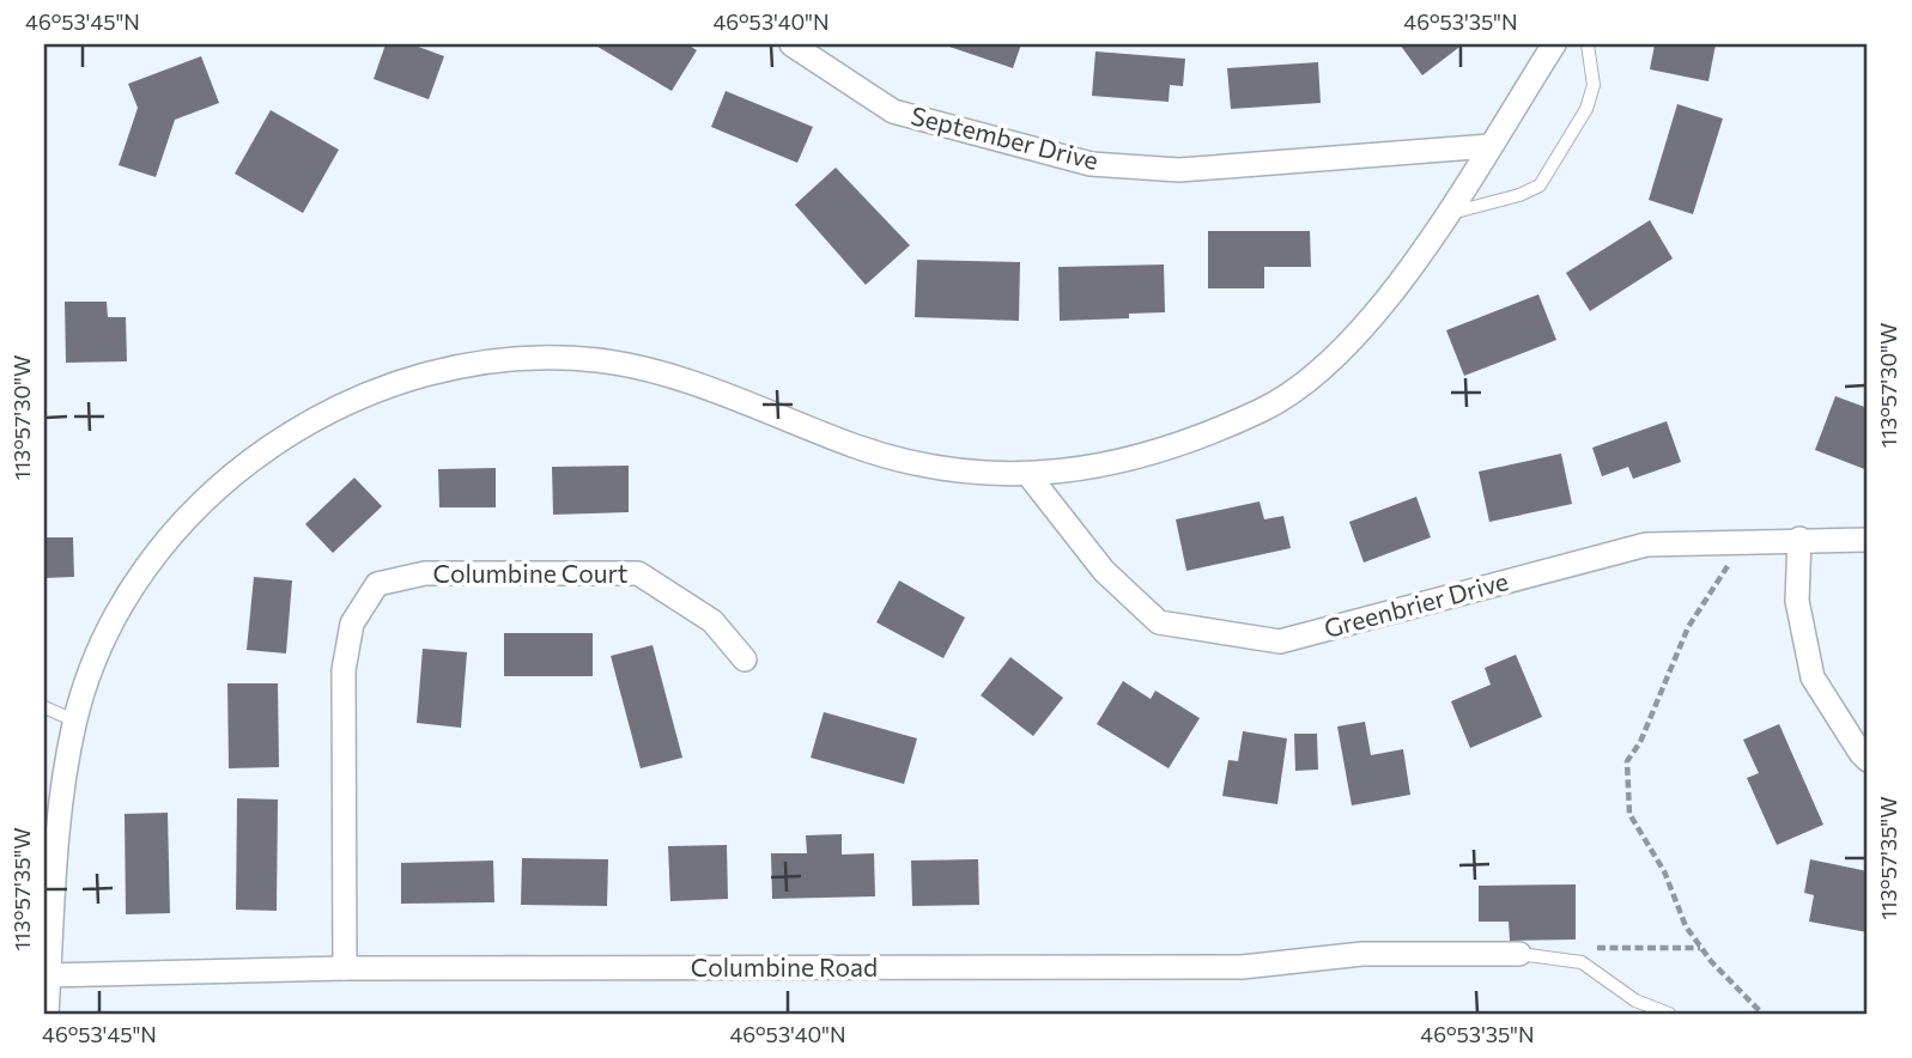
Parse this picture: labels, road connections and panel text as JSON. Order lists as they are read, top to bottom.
{
  "streets": {
    "street": [
      "September Drive",
      "Columbine Court",
      "Greenbrier Drive",
      "Columbine Road"
    ]
  },
  "crossings": [
    ["Columbine Court", "Columbine Road"]
  ],
  "coordinates": [
    "46°53'45\"N",
    "46°53'40\"N",
    "46°53'35\"N",
    "113°57'30\"W",
    "113°57'35\"W"
  ]
}
